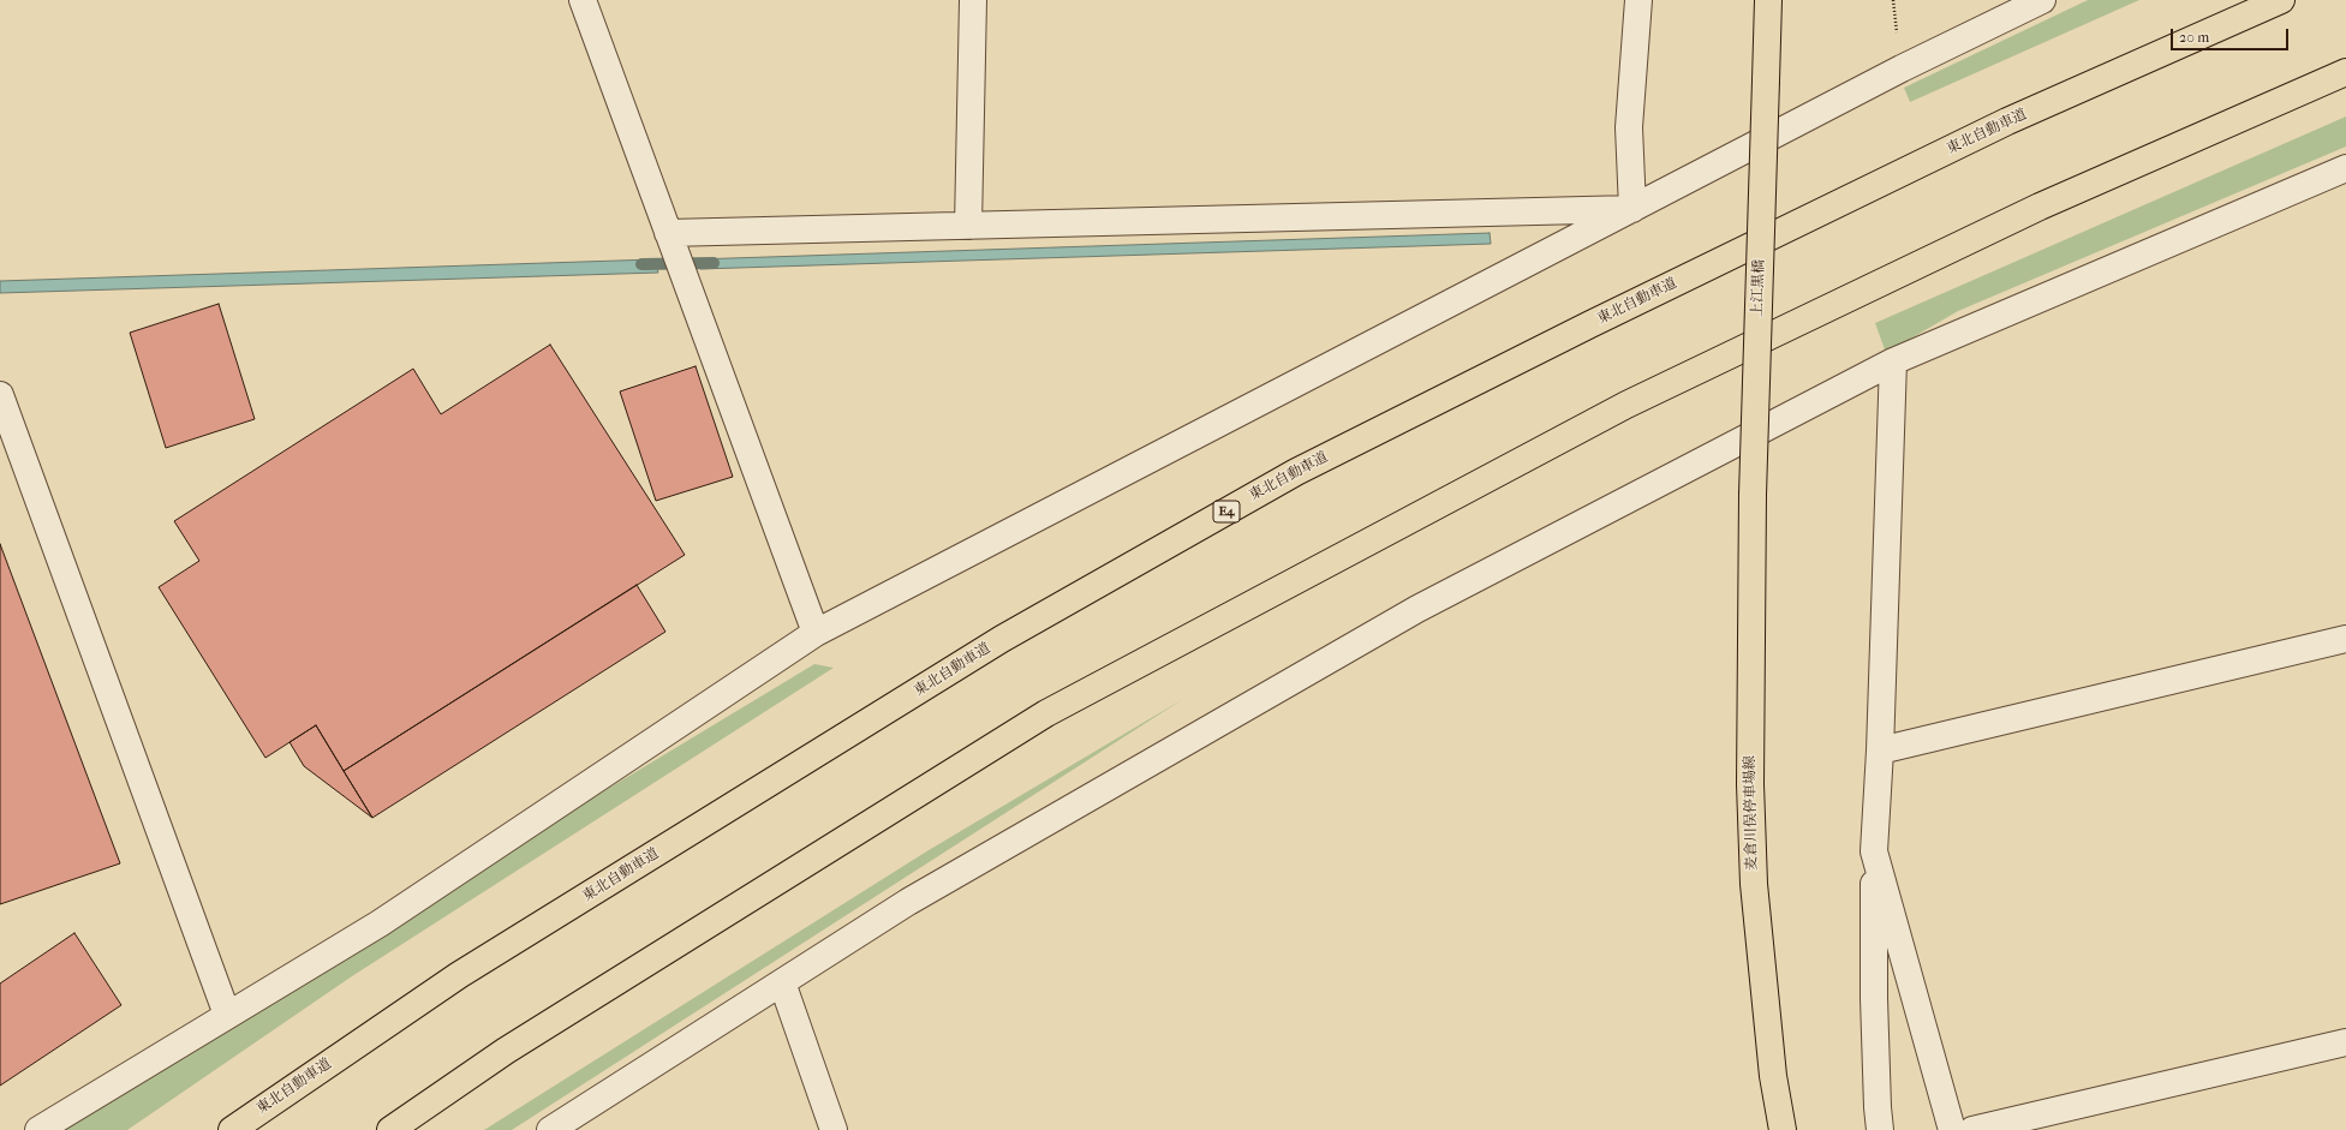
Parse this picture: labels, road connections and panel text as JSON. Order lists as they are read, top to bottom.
{
  "streets": {
    "main road": [
      "東北自動車道",
      "上江黒橋",
      "E4",
      "麦倉川俣停車場線"
    ]
  },
  "crossings": [
    ["上江黒橋", "麦倉川俣停車場線"]
  ],
  "scale_bar": "20 m"
}
